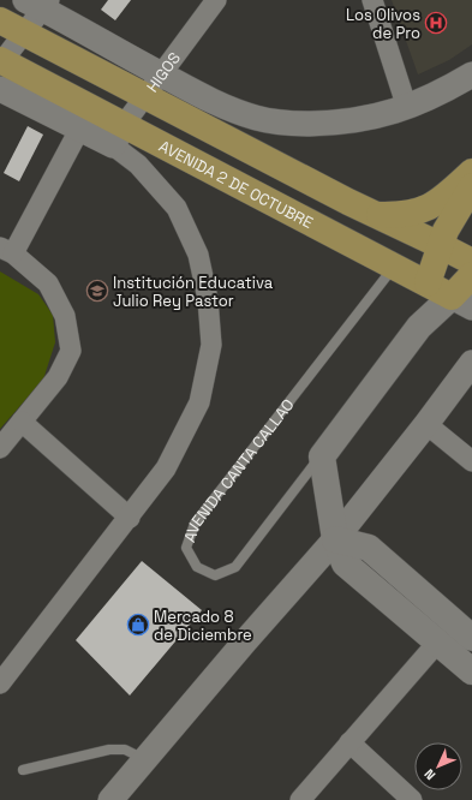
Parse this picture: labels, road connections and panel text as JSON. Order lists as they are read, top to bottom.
{
  "streets": {
    "main road": ["AVENIDA 2 DE OCTUBRE", "AVENIDA CANTA CALLAO"],
    "street": ["HIGOS"]
  },
  "crossings": [
    ["HIGOS", "AVENIDA 2 DE OCTUBRE"],
    ["AVENIDA 2 DE OCTUBRE", "AVENIDA CANTA CALLAO"]
  ],
  "places": {
    "hospital": ["Los Olivos de Pro"],
    "school or university": ["Institución Educativa Julio Rey Pastor"],
    "shop": ["Mercado 8 de Diciembre"]
  },
  "north": "bottom left"
}
